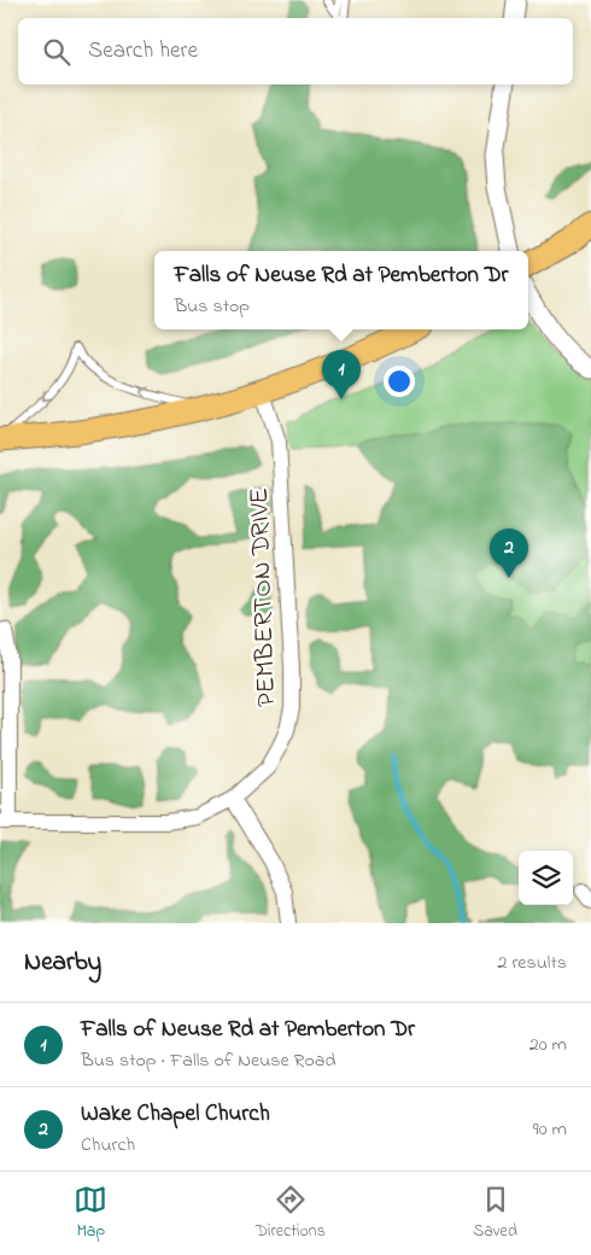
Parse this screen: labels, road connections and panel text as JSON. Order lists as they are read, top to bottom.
{
  "streets": {
    "street": ["PEMBERTON DRIVE"]
  },
  "page": {
    "search": "Search here",
    "popup": ["Falls of Neuse Rd at Pemberton Dr", "Bus stop"],
    "pins": ["1", "2"],
    "heading": ["Nearby", "2 results"],
    "list": [
      {
        "mark": "1",
        "name": "Falls of Neuse Rd at Pemberton Dr",
        "note": "Bus stop · Falls of Neuse Road",
        "value": "20 m"
      },
      {
        "mark": "2",
        "name": "Wake Chapel Church",
        "note": "Church",
        "value": "90 m"
      }
    ],
    "nav": ["Map", "Directions", "Saved"]
  }
}
